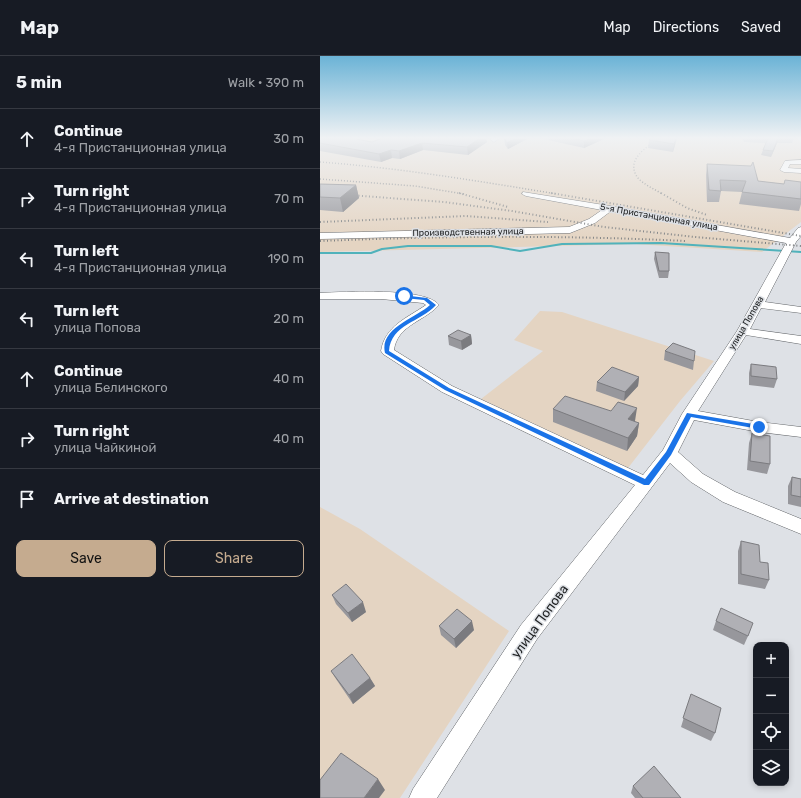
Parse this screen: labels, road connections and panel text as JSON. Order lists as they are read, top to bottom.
{
  "streets": {
    "street": ["5-я Пристанционная улица", "Производственная улица", "улица Попова"]
  },
  "crossings": [
    ["5-я Пристанционная улица", "Производственная улица"],
    ["5-я Пристанционная улица", "улица Попова"]
  ],
  "page": {
    "header": "Map",
    "nav": ["Map", "Directions", "Saved"],
    "heading": ["5 min", "Walk · 390 m"],
    "list": [
      ["Continue", "4-я Пристанционная улица", "30 m"],
      ["Turn right", "4-я Пристанционная улица", "70 m"],
      ["Turn left", "4-я Пристанционная улица", "190 m"],
      ["Turn left", "улица Попова", "20 m"],
      ["Continue", "улица Белинского", "40 m"],
      ["Turn right", "улица Чайкиной", "40 m"],
      "Arrive at destination"
    ],
    "buttons": ["Save", "Share"],
    "map_buttons": ["+", "−"]
  }
}
